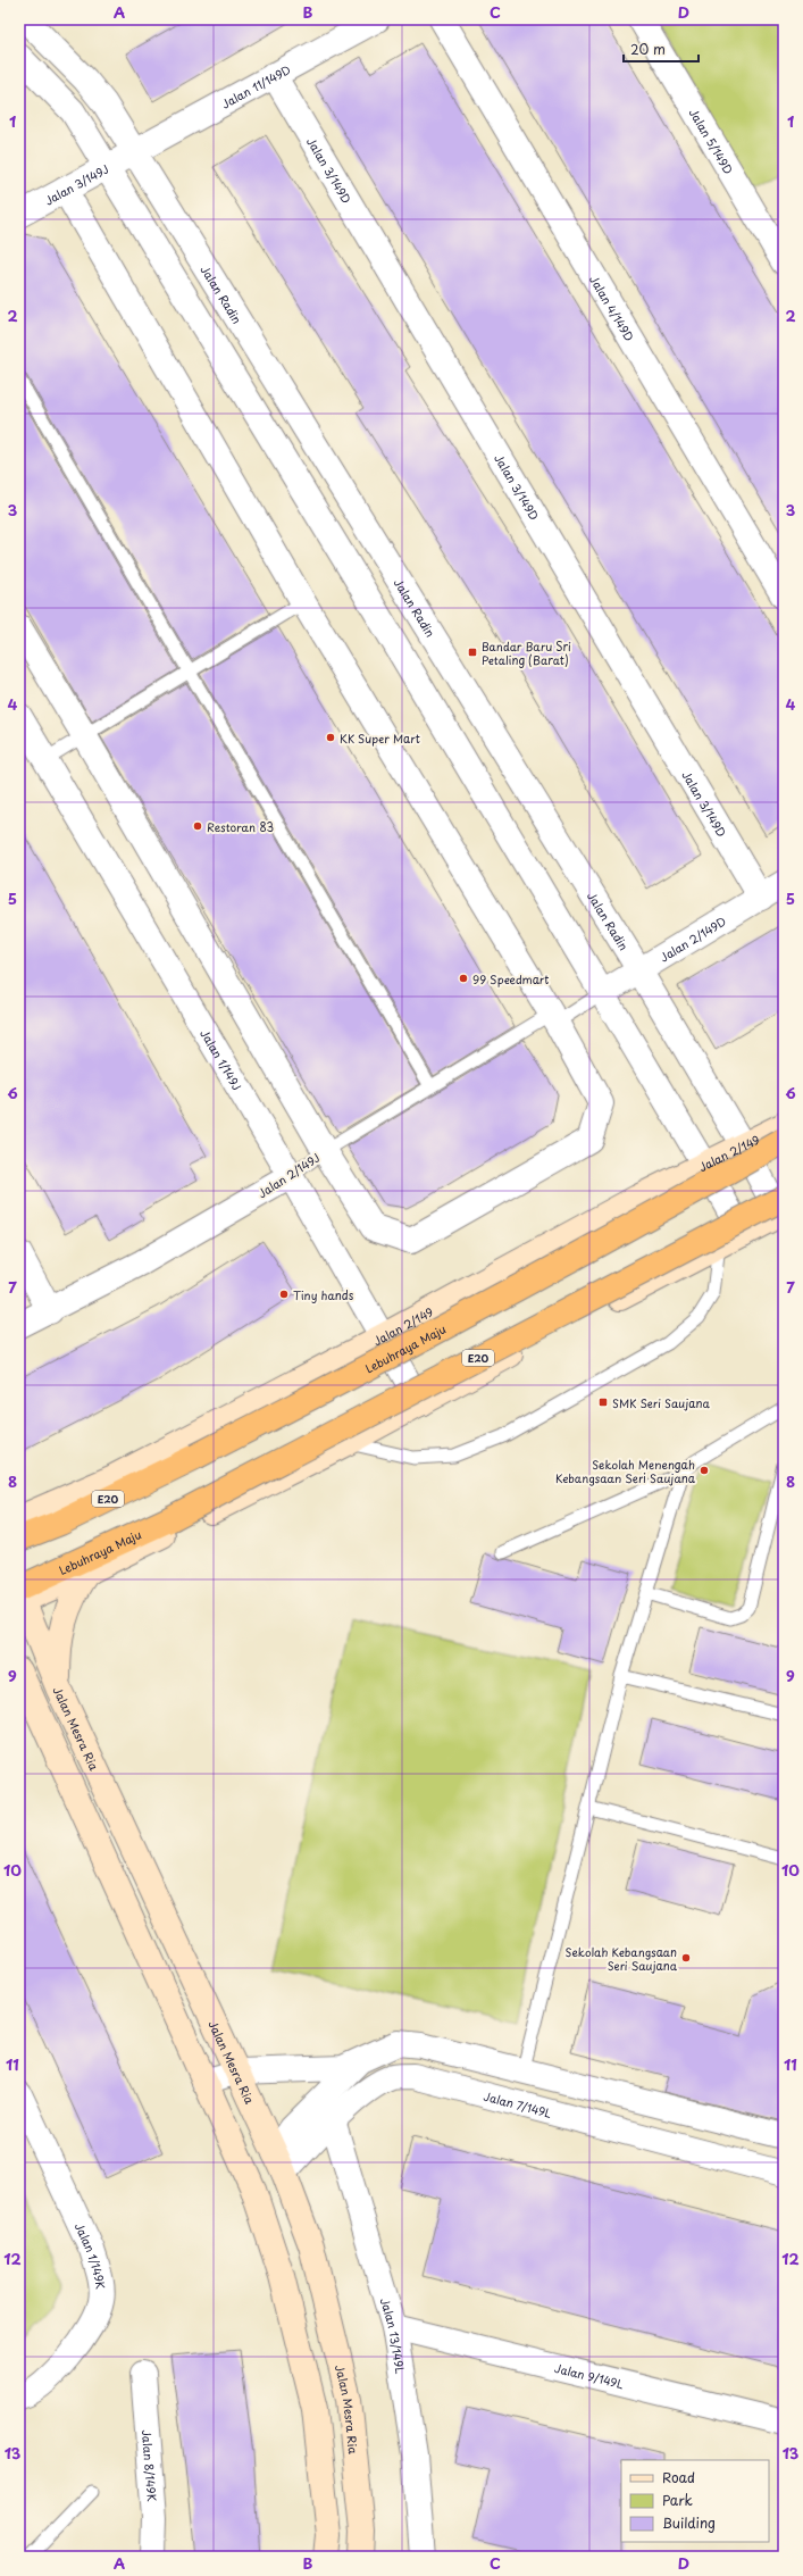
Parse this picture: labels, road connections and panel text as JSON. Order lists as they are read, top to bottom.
{
  "streets": {
    "highway": ["Lebuhraya Maju", "E20"],
    "main road": ["Jalan 2/149", "Jalan Mesra Ria"],
    "street": [
      "Jalan 11/149D",
      "Jalan 5/149D",
      "Jalan 3/149D",
      "Jalan 3/149J",
      "Jalan Radin",
      "Jalan 4/149D",
      "Jalan 2/149D",
      "Jalan 1/149J",
      "Jalan 2/149J",
      "Jalan 7/149L",
      "Jalan 1/149K",
      "Jalan 13/149L",
      "Jalan 9/149L",
      "Jalan 8/149K"
    ]
  },
  "crossings": [
    ["Jalan 11/149D", "Jalan 3/149D"],
    ["Jalan 11/149D", "Jalan 3/149J"],
    ["Jalan 11/149D", "Jalan Radin"],
    ["Jalan 3/149D", "Jalan 2/149D"],
    ["Jalan 3/149J", "Jalan Radin"],
    ["Jalan Radin", "Jalan 2/149D"],
    ["Jalan Radin", "Jalan 2/149"],
    ["Jalan Radin", "Lebuhraya Maju"],
    ["Jalan 2/149D", "Jalan 2/149J"],
    ["Jalan 1/149J", "Jalan 2/149"],
    ["Jalan 1/149J", "Jalan 2/149J"],
    ["Lebuhraya Maju", "Jalan Mesra Ria"],
    ["Jalan Mesra Ria", "Jalan 7/149L"],
    ["Jalan 7/149L", "Jalan 13/149L"],
    ["Jalan 13/149L", "Jalan 9/149L"]
  ],
  "places": {
    "transit": ["Bandar Baru Sri Petaling (Barat)", "SMK Seri Saujana"],
    "other": [
      "KK Super Mart",
      "Restoran 83",
      "99 Speedmart",
      "Tiny hands",
      "Sekolah Menengah Kebangsaan Seri Saujana",
      "Sekolah Kebangsaan Seri Saujana"
    ]
  },
  "legend": ["Road", "Park", "Building"],
  "scale_bar": "20 m",
  "grid": {
    "columns": [
      "A",
      "B",
      "C",
      "D"
    ],
    "rows": [
      "1",
      "2",
      "3",
      "4",
      "5",
      "6",
      "7",
      "8",
      "9",
      "10",
      "11",
      "12",
      "13"
    ]
  }
}
